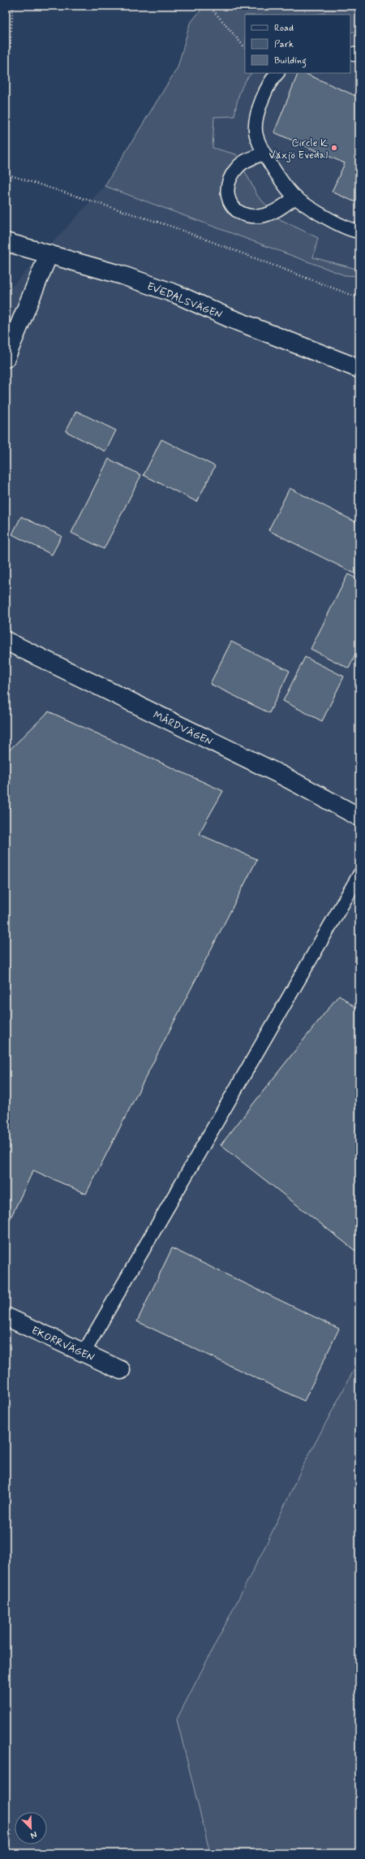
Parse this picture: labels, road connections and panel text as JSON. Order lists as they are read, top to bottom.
{
  "streets": {
    "street": ["EVEDALSVÄGEN", "MÅRDVÄGEN", "EKORRVÄGEN"]
  },
  "places": ["Circle K Växjö Evedal"],
  "legend": ["Road", "Park", "Building"],
  "north": "bottom right"
}
